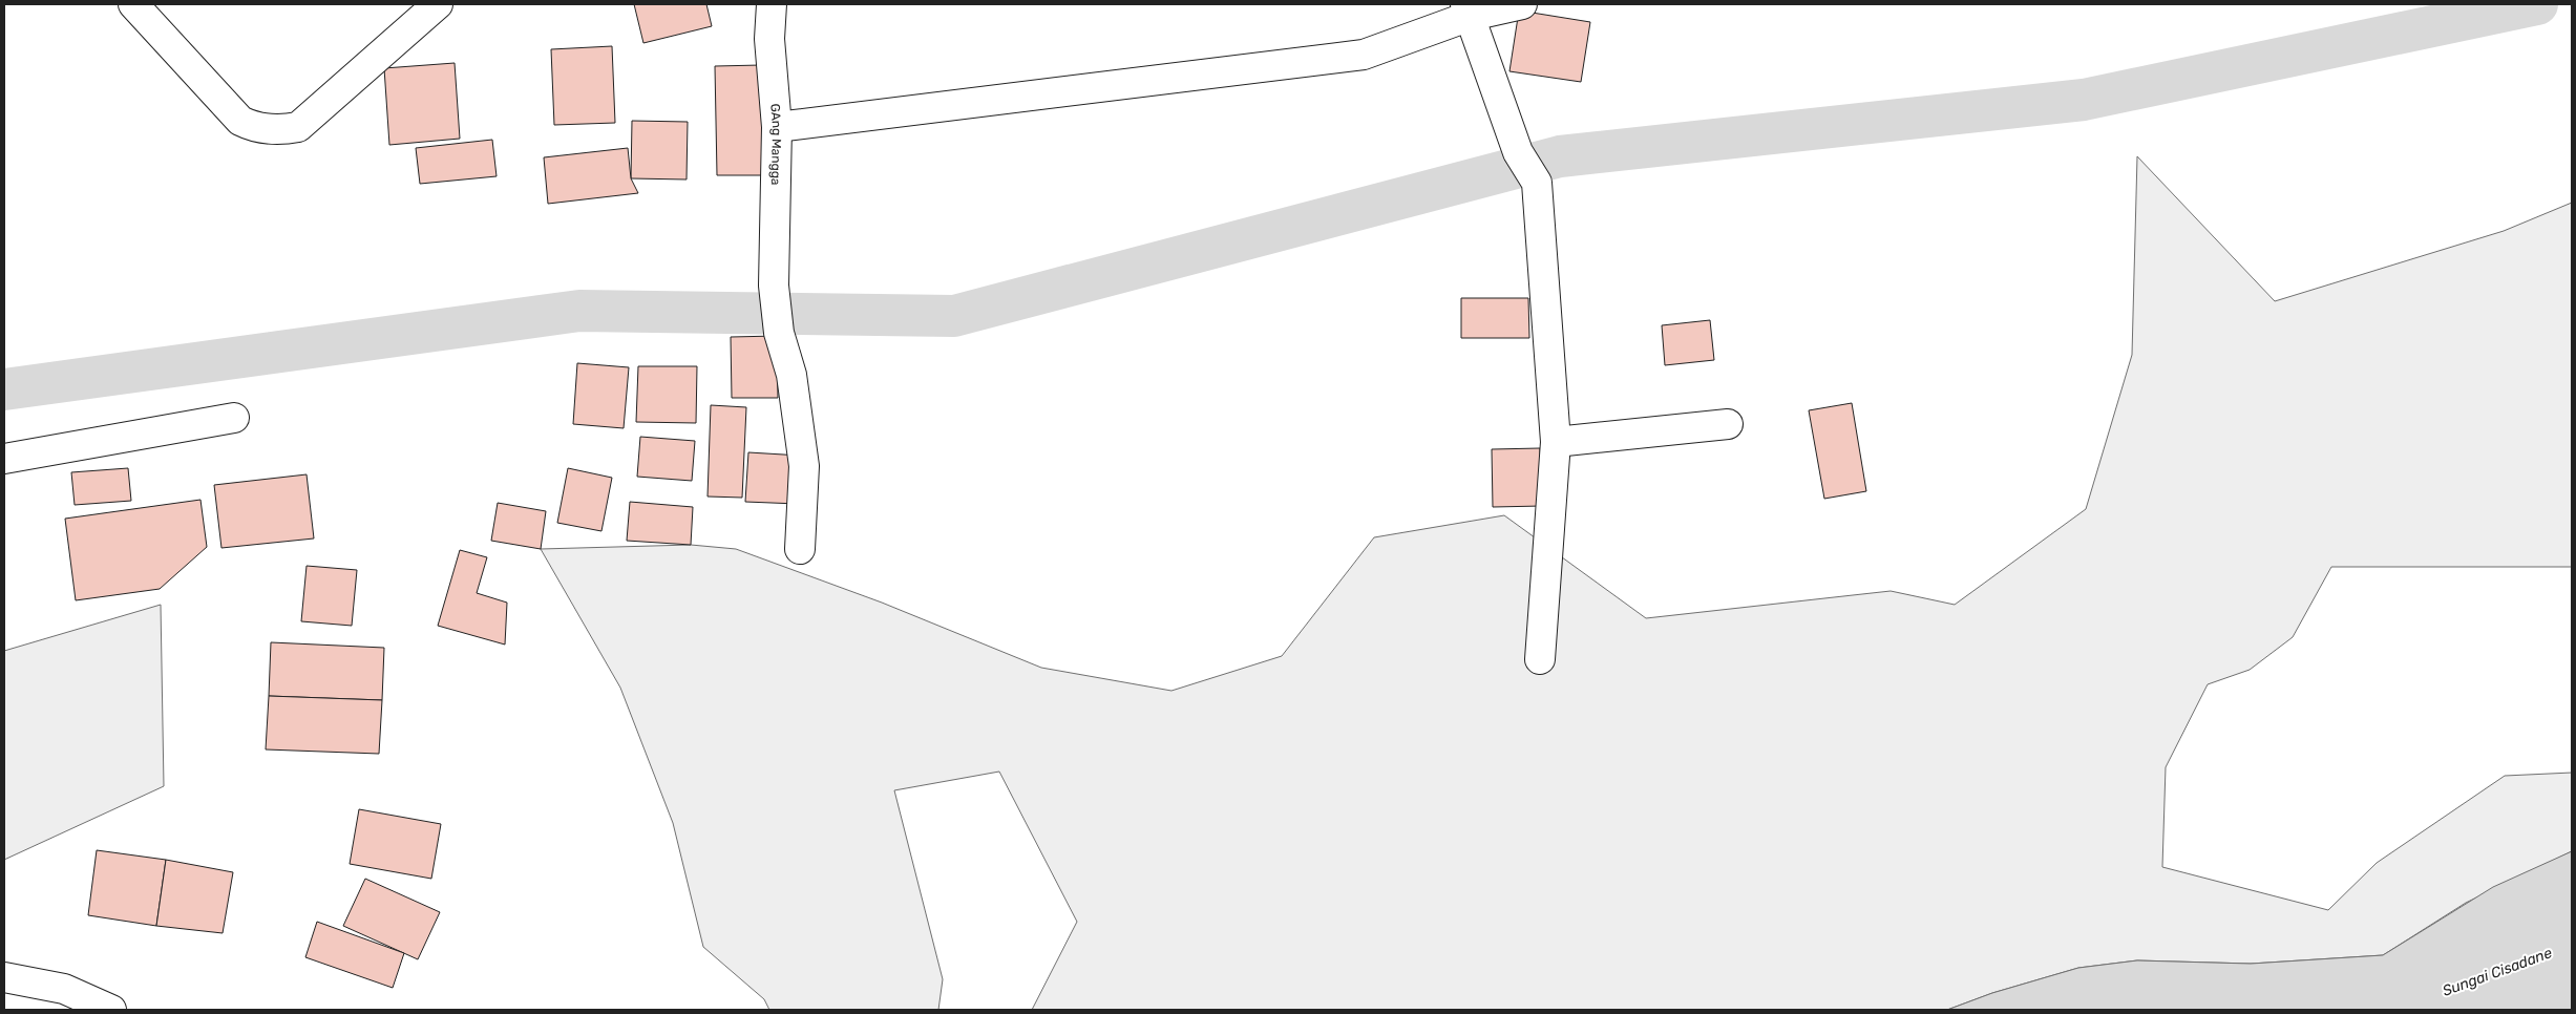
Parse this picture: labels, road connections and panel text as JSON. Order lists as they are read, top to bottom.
{
  "streets": {
    "street": ["GAng Mangga"]
  },
  "water": ["Sungai Cisadane"]
}
